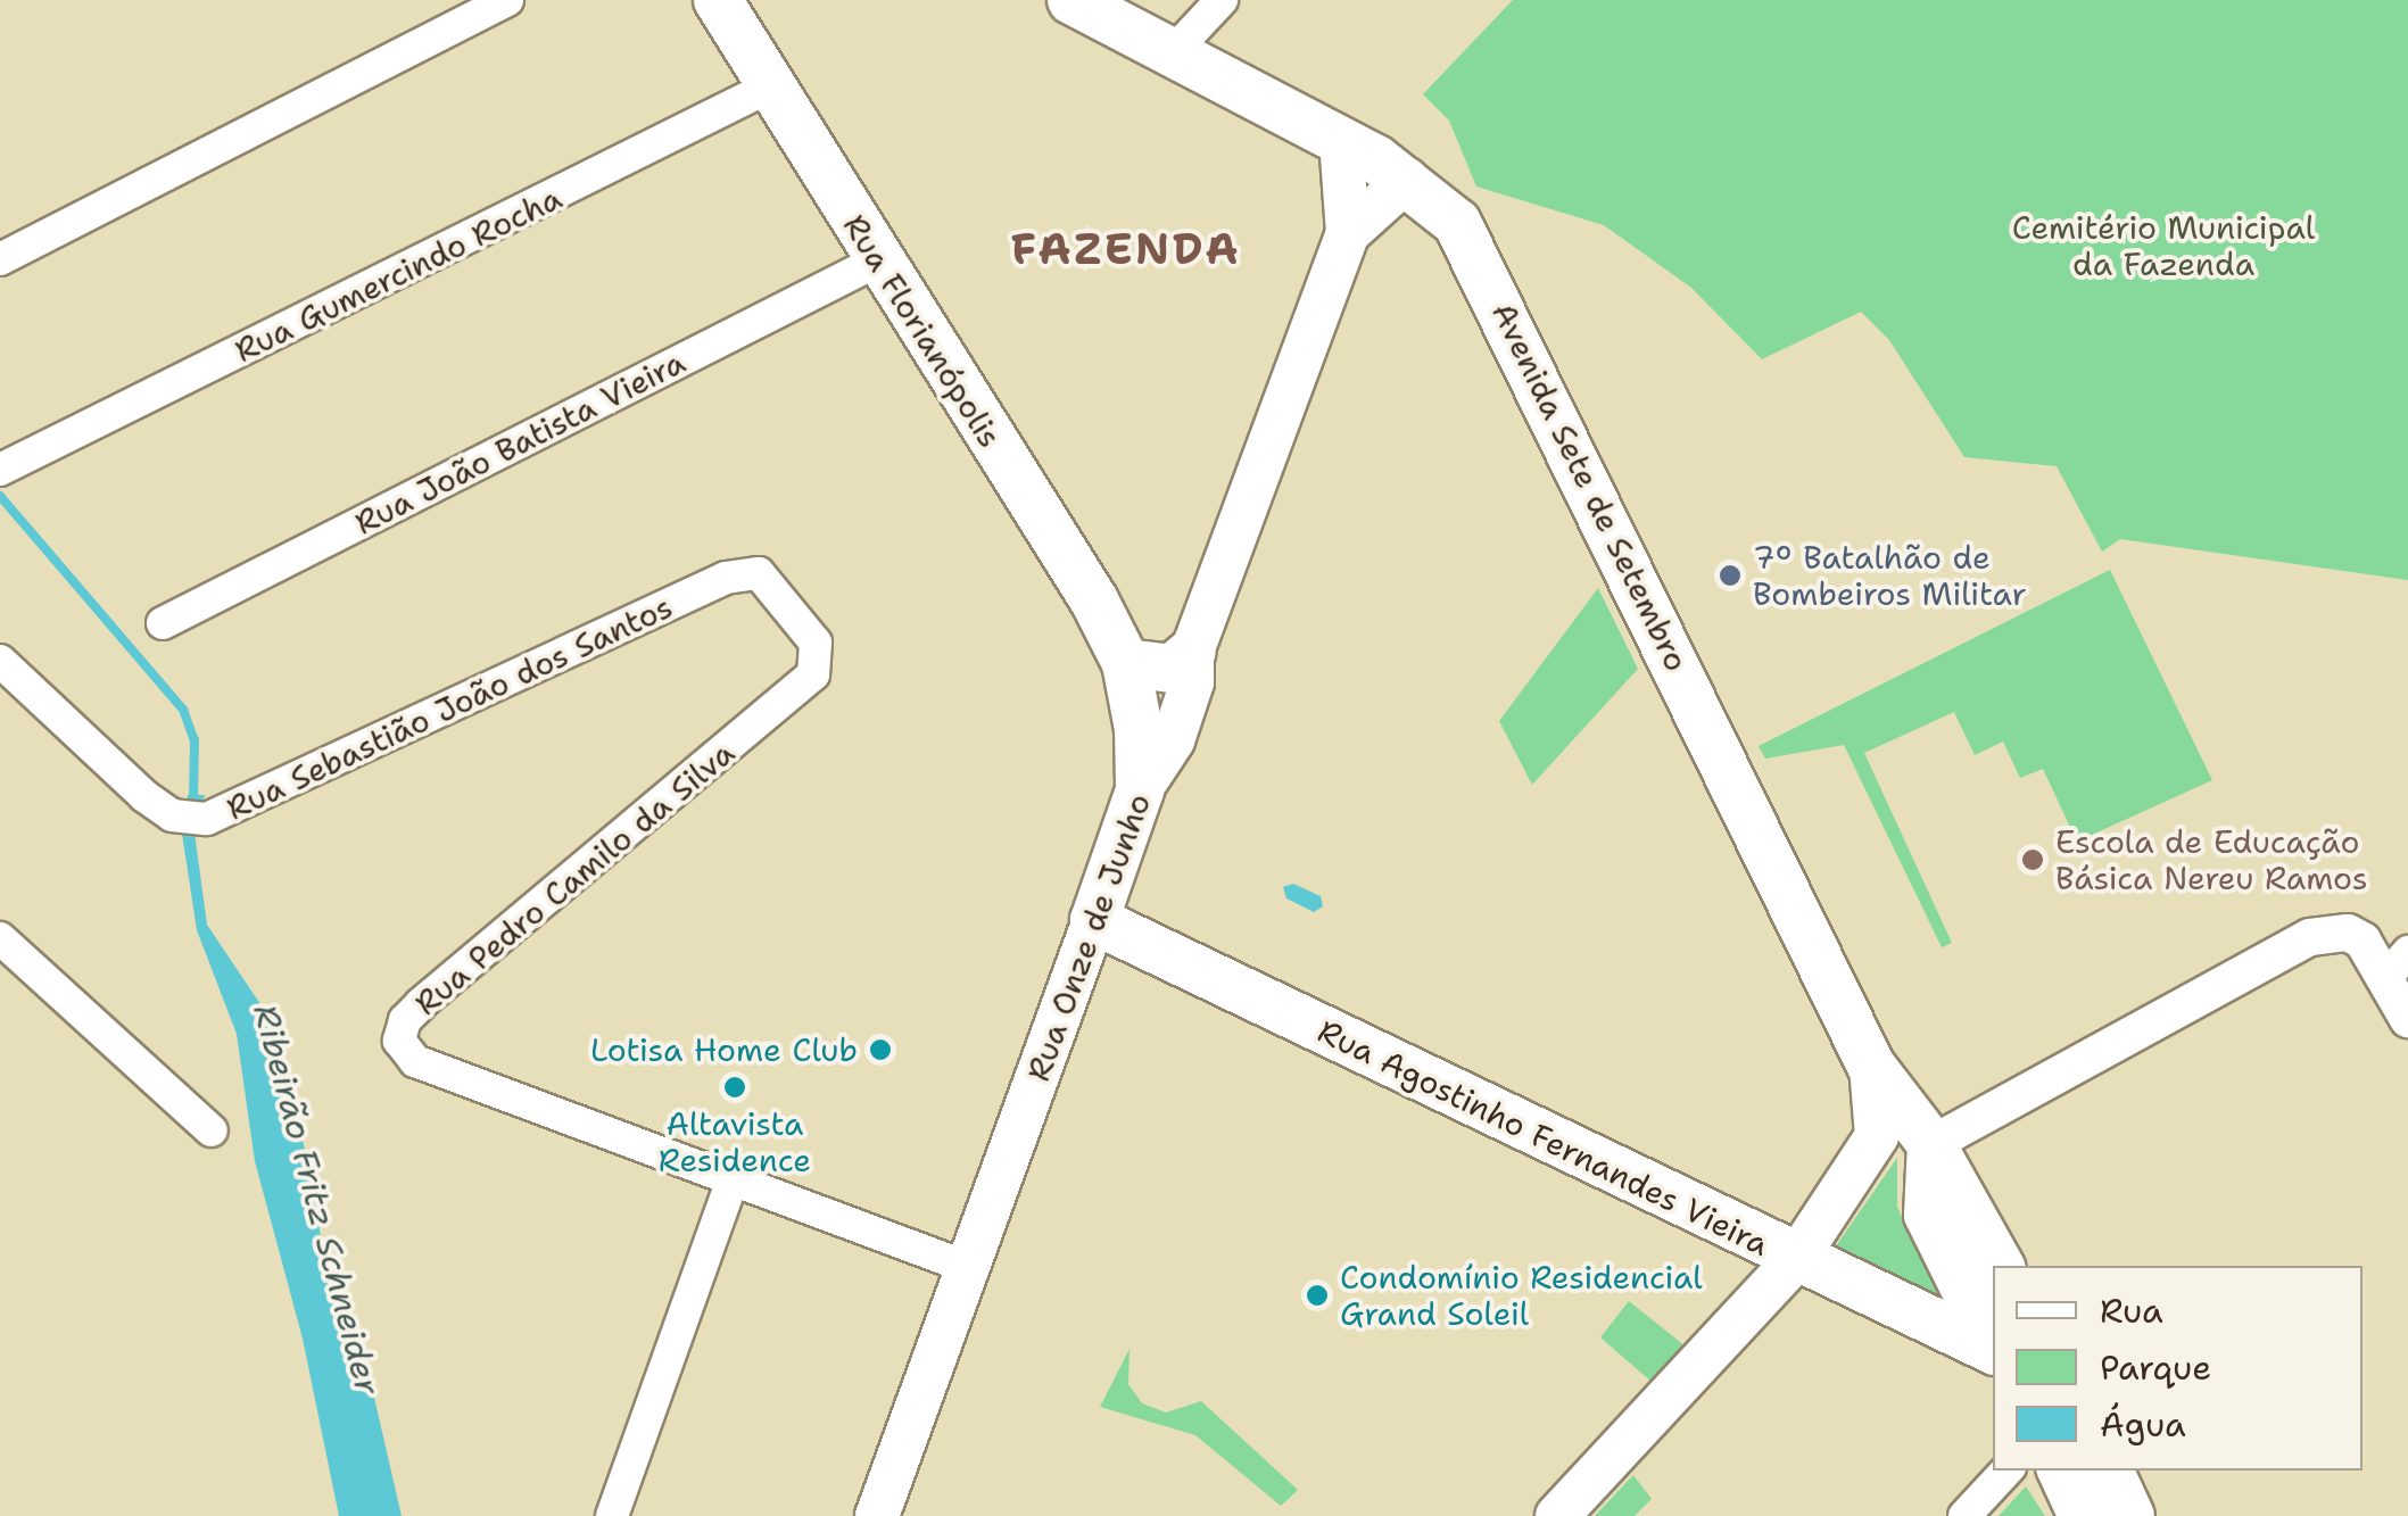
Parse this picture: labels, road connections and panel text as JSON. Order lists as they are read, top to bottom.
{
  "streets": {
    "main road": [
      "Rua Florianópolis",
      "Avenida Sete de Setembro",
      "Rua Onze de Junho",
      "Rua Agostinho Fernandes Vieira"
    ],
    "street": [
      "Rua Gumercindo Rocha",
      "Rua João Batista Vieira",
      "Rua Sebastião João dos Santos",
      "Rua Pedro Camilo da Silva"
    ]
  },
  "crossings": [
    ["Rua Gumercindo Rocha", "Rua Florianópolis"],
    ["Rua Florianópolis", "Rua João Batista Vieira"],
    ["Rua Florianópolis", "Rua Onze de Junho"],
    ["Avenida Sete de Setembro", "Rua Onze de Junho"],
    ["Rua Sebastião João dos Santos", "Rua Pedro Camilo da Silva"],
    ["Rua Pedro Camilo da Silva", "Rua Onze de Junho"],
    ["Rua Onze de Junho", "Rua Agostinho Fernandes Vieira"]
  ],
  "districts": ["FAZENDA"],
  "water": ["Ribeirão Fritz Schneider"],
  "parks": ["Cemitério Municipal da Fazenda"],
  "places": [
    "7º Batalhão de Bombeiros Militar",
    "Escola de Educação Básica Nereu Ramos",
    "Lotisa Home Club",
    "Altavista Residence",
    "Condomínio Residencial Grand Soleil"
  ],
  "legend": ["Rua", "Parque", "Água"]
}
